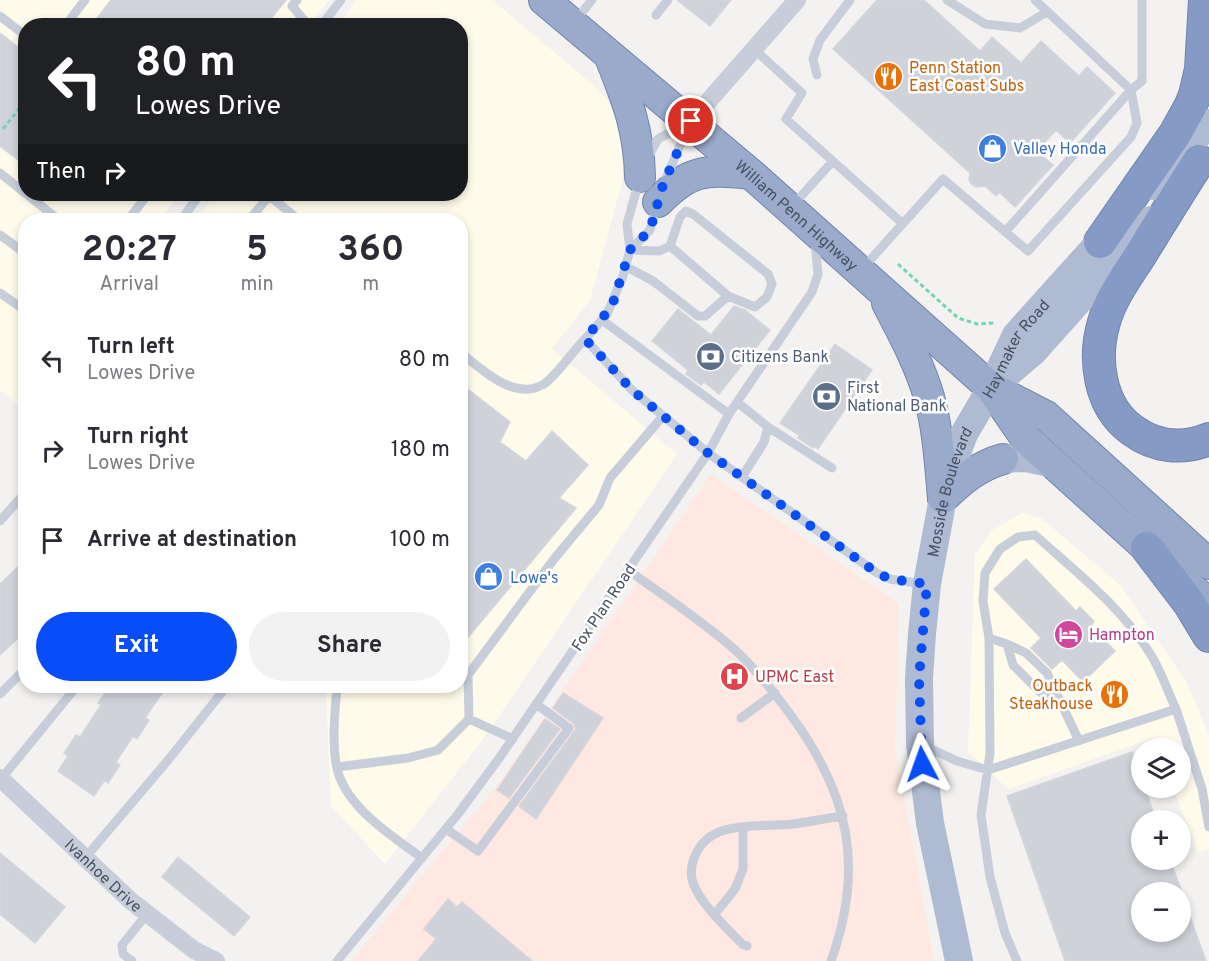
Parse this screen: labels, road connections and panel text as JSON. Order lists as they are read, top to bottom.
{
  "streets": {
    "highway": ["William Penn Highway"],
    "main road": ["Haymaker Road", "Mosside Boulevard"],
    "street": ["Ivanhoe Drive"],
    "lane": ["Fox Plan Road"]
  },
  "crossings": [
    ["William Penn Highway", "Haymaker Road"],
    ["William Penn Highway", "Mosside Boulevard"],
    ["William Penn Highway", "Fox Plan Road"],
    ["Haymaker Road", "Mosside Boulevard"]
  ],
  "places": {
    "restaurant": ["Penn Station East Coast Subs", "Outback Steakhouse"],
    "shop": ["Valley Honda", "Lowe's"],
    "bank": ["Citizens Bank", "First National Bank"],
    "hotel": ["Hampton"],
    "hospital": ["UPMC East"]
  },
  "page": {
    "turn": ["80 m", "Lowes Drive"],
    "then": "Then",
    "eta": [
      "20:27",
      "Arrival",
      "5",
      "min",
      "360",
      "m"
    ],
    "list": [
      {
        "name": "Turn left",
        "note": "Lowes Drive",
        "value": "80 m"
      },
      {
        "name": "Turn right",
        "note": "Lowes Drive",
        "value": "180 m"
      },
      {
        "name": "Arrive at destination",
        "value": "100 m"
      }
    ],
    "buttons": ["Exit", "Share"],
    "map_buttons": ["+", "−"]
  }
}
